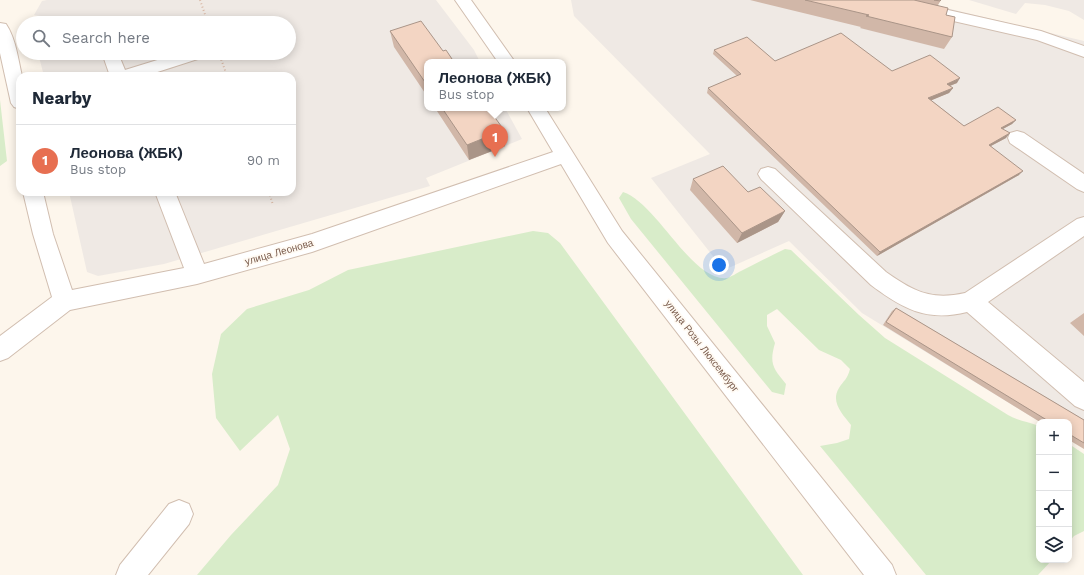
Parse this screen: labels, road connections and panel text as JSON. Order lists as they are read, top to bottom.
{
  "streets": {
    "street": ["улица Леонова", "улица Розы Люксембург"]
  },
  "crossings": [
    ["улица Леонова", "улица Розы Люксембург"]
  ],
  "page": {
    "search": "Search here",
    "popup": ["Леонова (ЖБК)", "Bus stop"],
    "heading": "Nearby",
    "pins": "1",
    "list": [
      {
        "mark": "1",
        "name": "Леонова (ЖБК)",
        "note": "Bus stop",
        "value": "90 m"
      }
    ],
    "map_buttons": ["+", "−"]
  }
}
